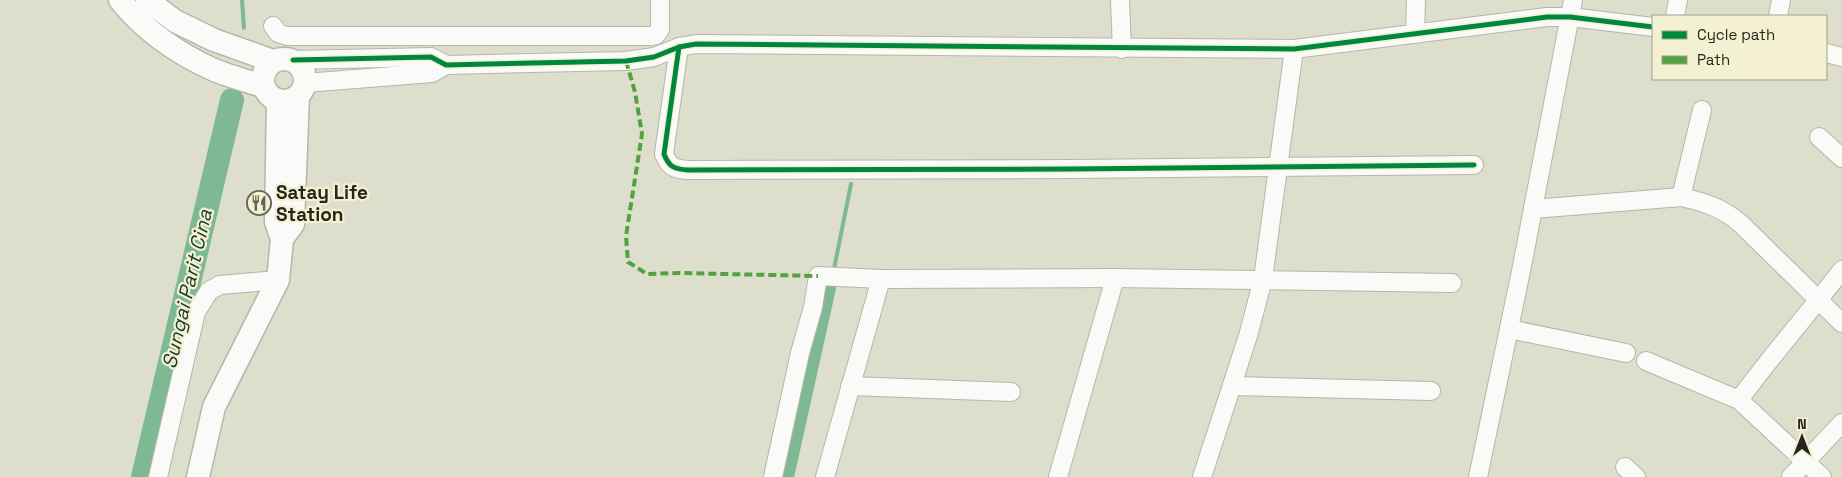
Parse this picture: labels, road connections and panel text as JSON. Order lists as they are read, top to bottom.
{
  "water": ["Sungai Parit Cina"],
  "places": {
    "restaurant": ["Satay Life Station"]
  },
  "legend": ["Cycle path", "Path"],
  "north": "top"
}
